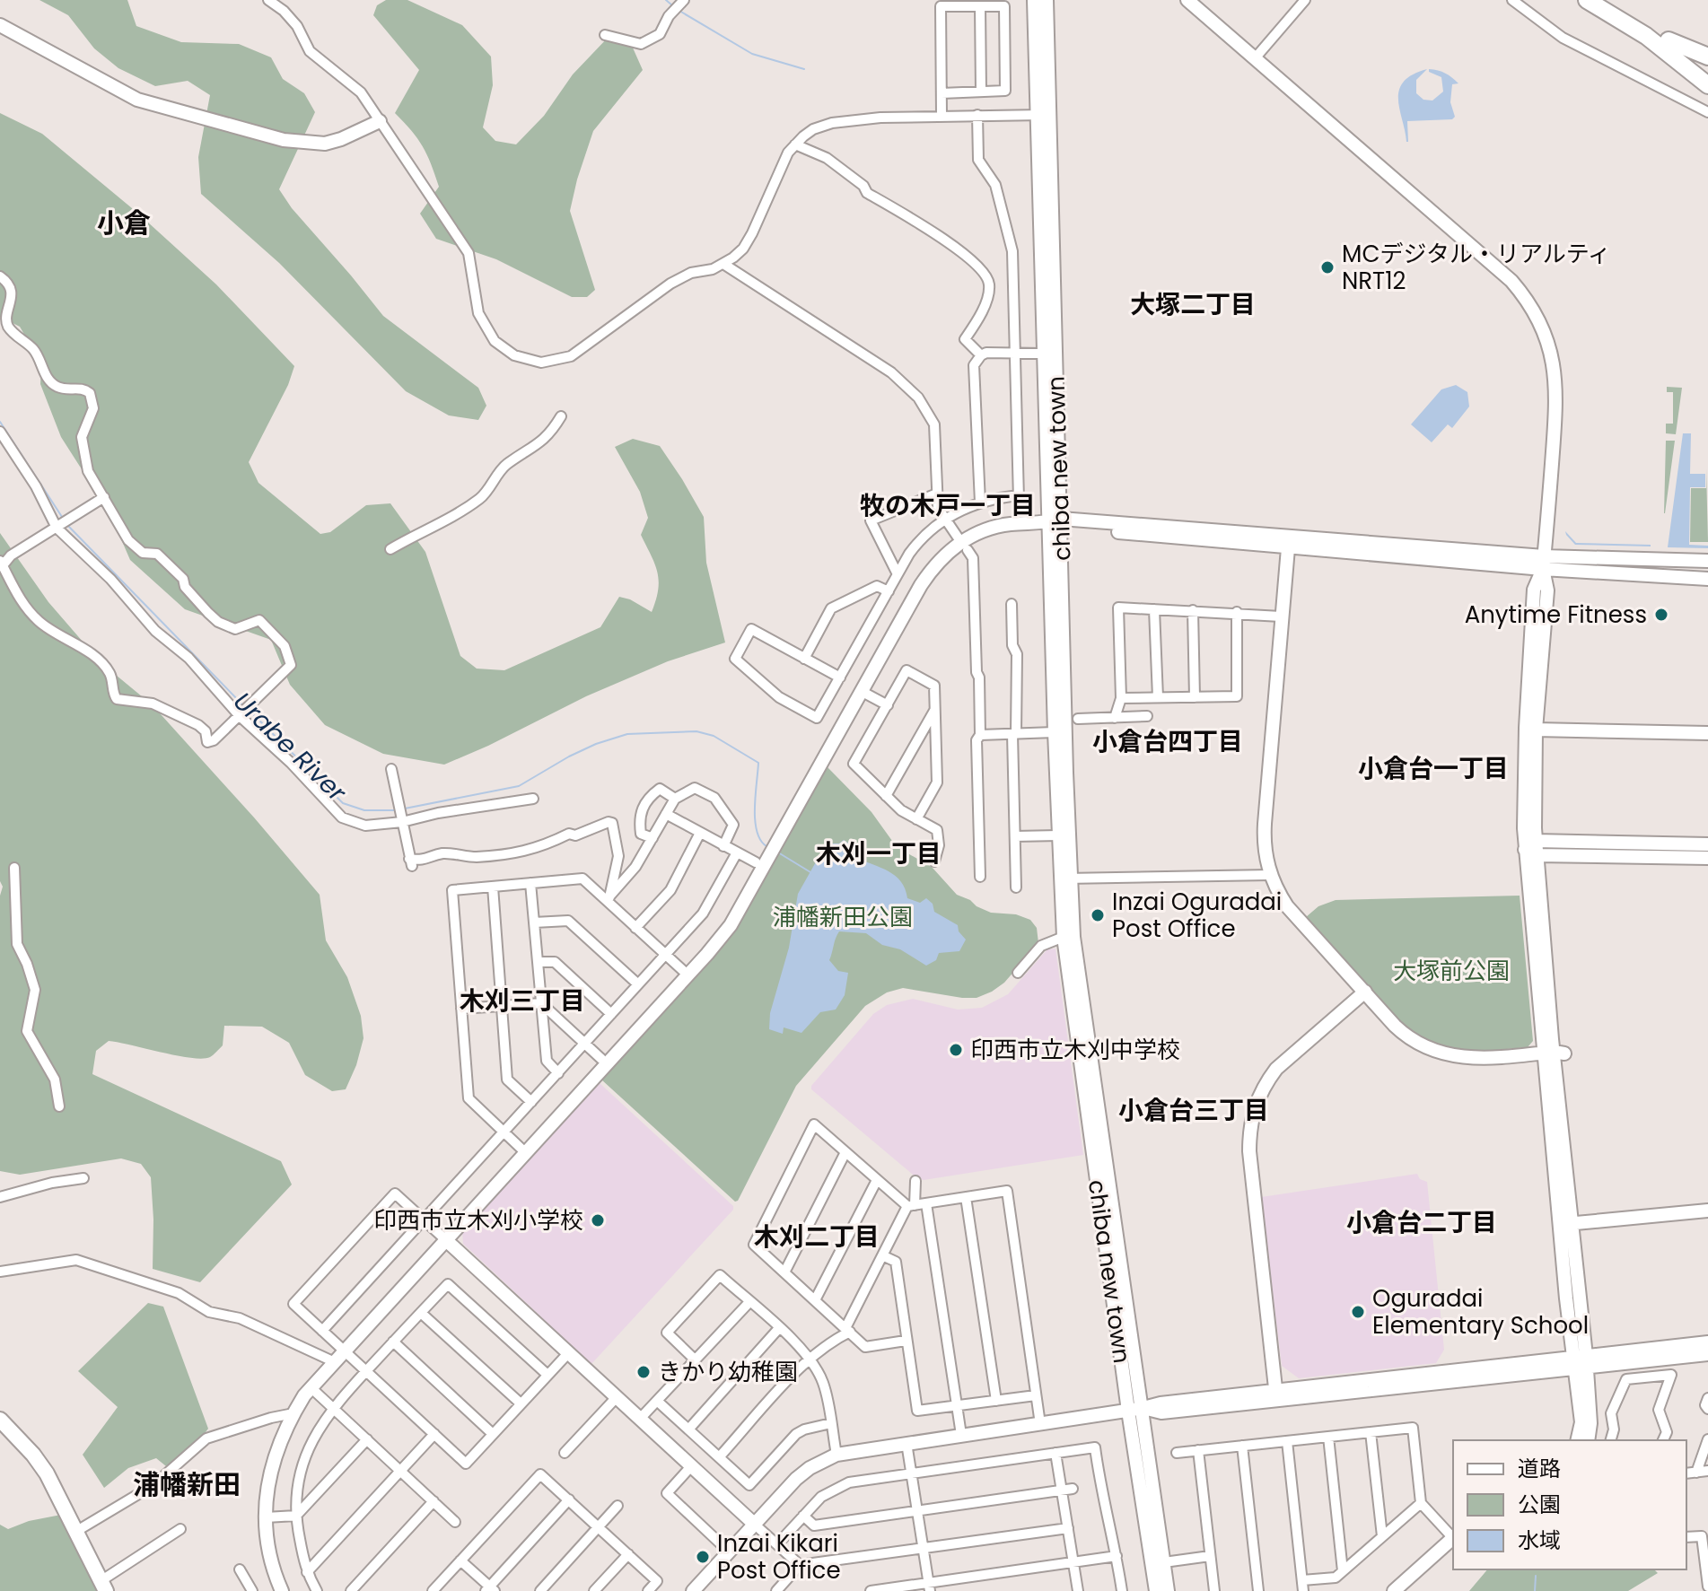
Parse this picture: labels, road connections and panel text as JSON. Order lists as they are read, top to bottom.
{
  "streets": {
    "street": ["chiba new town"]
  },
  "districts": [
    "小倉",
    "大塚二丁目",
    "牧の木戸一丁目",
    "小倉台四丁目",
    "小倉台一丁目",
    "木刈一丁目",
    "木刈三丁目",
    "小倉台三丁目",
    "小倉台二丁目",
    "木刈二丁目",
    "浦幡新田"
  ],
  "water": ["Urabe River"],
  "parks": ["浦幡新田公園", "大塚前公園"],
  "places": [
    "MCデジタル・リアルティ NRT12",
    "Anytime Fitness",
    "Inzai Oguradai Post Office",
    "印西市立木刈中学校",
    "印西市立木刈小学校",
    "Oguradai Elementary School",
    "きかり幼稚園",
    "Inzai Kikari Post Office"
  ],
  "legend": ["道路", "公園", "水域"]
}
